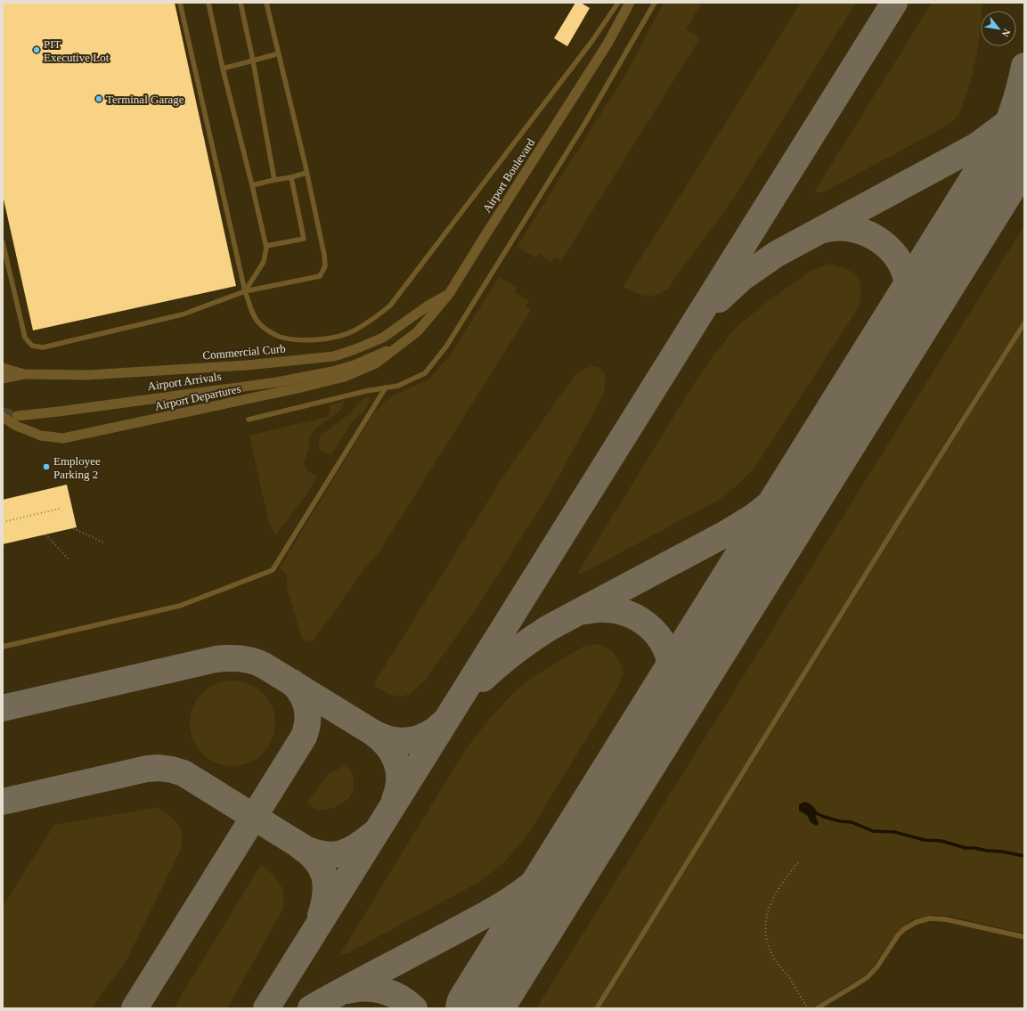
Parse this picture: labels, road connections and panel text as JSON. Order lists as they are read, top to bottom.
{
  "streets": {
    "street": [
      "Airport Boulevard",
      "Commercial Curb",
      "Airport Arrivals",
      "Airport Departures"
    ]
  },
  "crossings": [
    ["Airport Boulevard", "Commercial Curb"],
    ["Airport Boulevard", "Airport Arrivals"],
    ["Airport Boulevard", "Airport Departures"],
    ["Airport Arrivals", "Airport Departures"]
  ],
  "places": ["PIT Executive Lot", "Terminal Garage", "Employee Parking 2"],
  "north": "bottom right"
}
